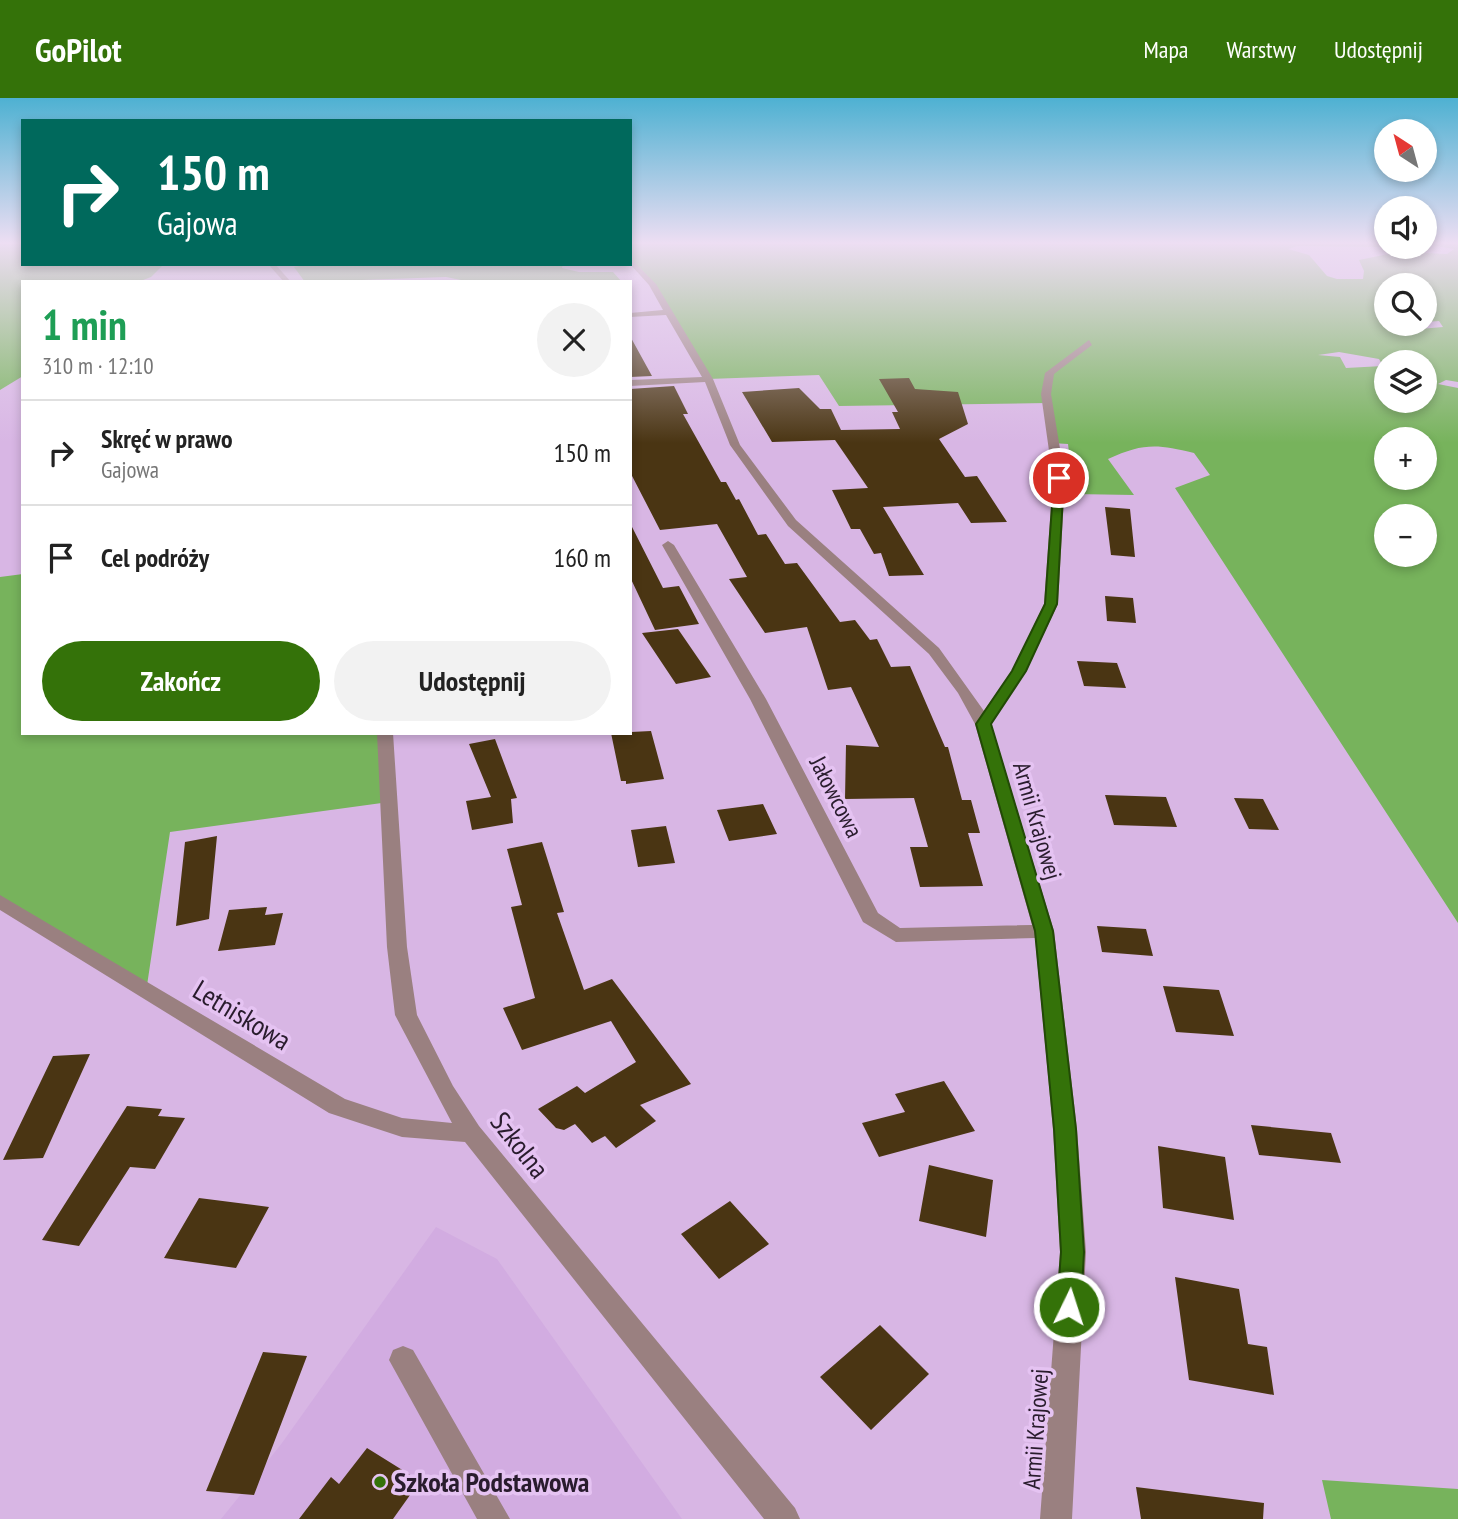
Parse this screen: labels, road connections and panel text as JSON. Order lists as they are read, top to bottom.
{
  "streets": {
    "street": [
      "Jałowcowa",
      "Armii Krajowej",
      "Letniskowa",
      "Szkolna"
    ]
  },
  "crossings": [
    ["Jałowcowa", "Armii Krajowej"],
    ["Letniskowa", "Szkolna"]
  ],
  "places": ["Szkoła Podstawowa"],
  "north": "top left",
  "page": {
    "header": "GoPilot",
    "nav": ["Mapa", "Warstwy", "Udostępnij"],
    "map_buttons": ["+", "−"],
    "turn": ["150 m", "Gajowa"],
    "heading": ["1 min", "310 m · 12:10"],
    "list": [
      {
        "name": "Skręć w prawo",
        "note": "Gajowa",
        "value": "150 m"
      },
      {
        "name": "Cel podróży",
        "value": "160 m"
      }
    ],
    "buttons": ["Zakończ", "Udostępnij"]
  }
}
